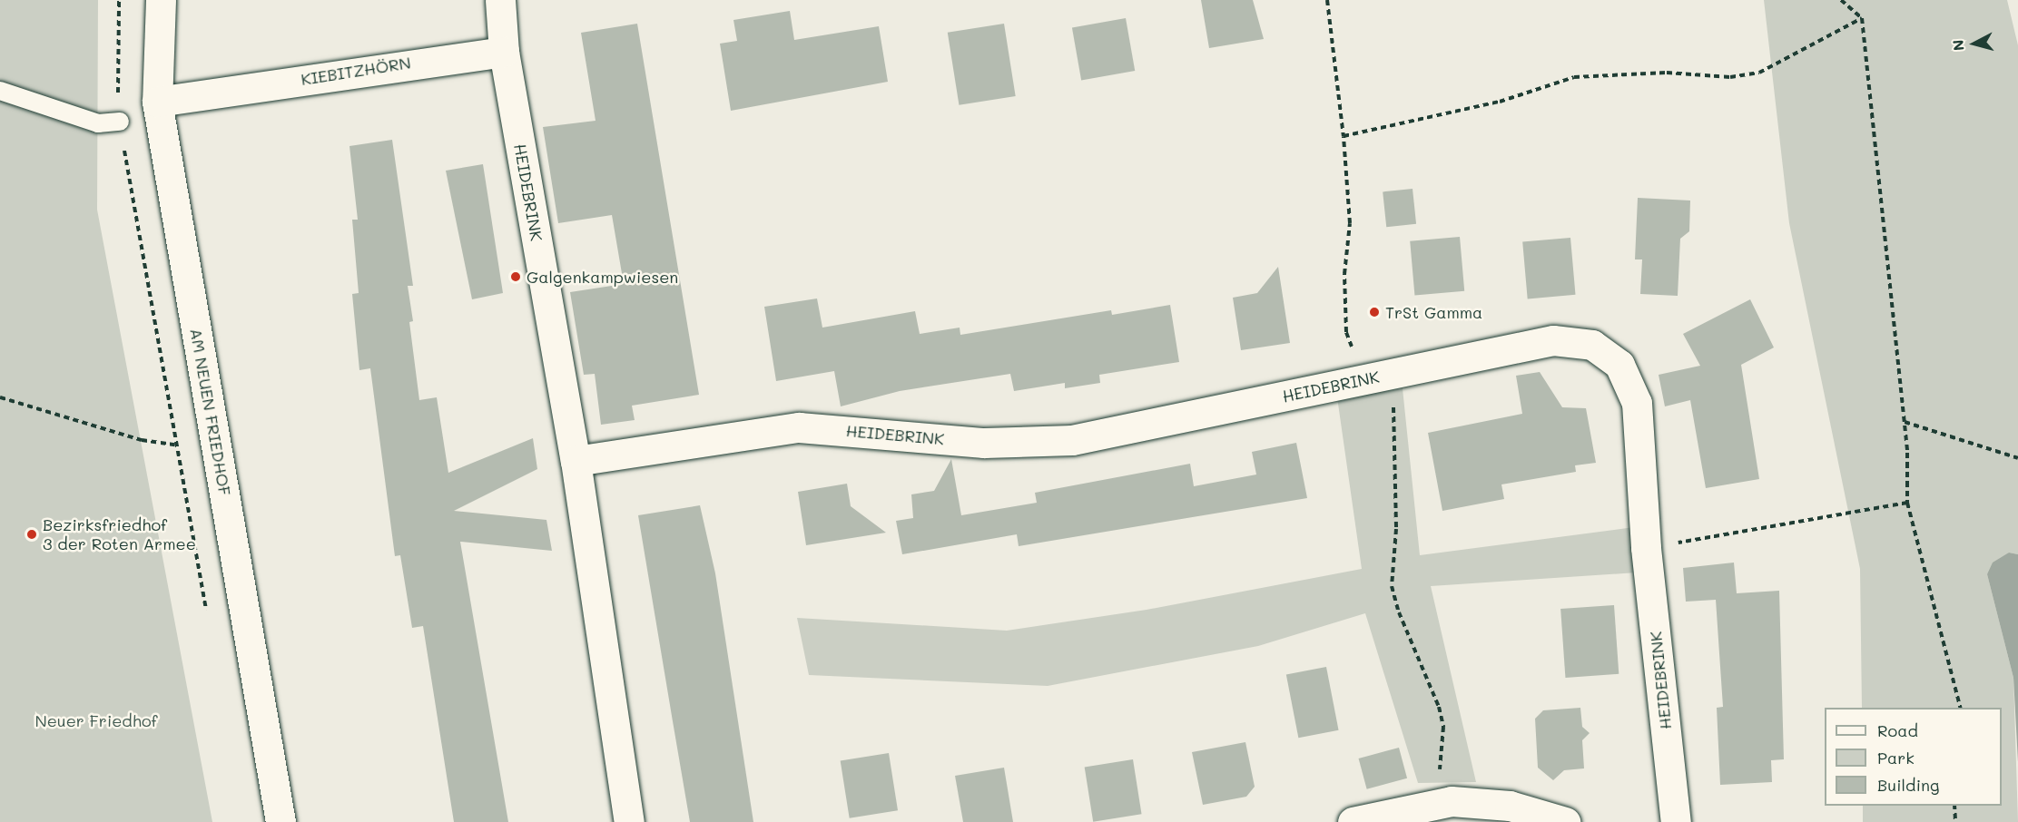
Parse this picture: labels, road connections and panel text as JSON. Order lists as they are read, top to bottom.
{
  "streets": {
    "street": ["KIEBITZHÖRN", "HEIDEBRINK", "AM NEUEN FRIEDHOF"]
  },
  "crossings": [
    ["KIEBITZHÖRN", "HEIDEBRINK"],
    ["KIEBITZHÖRN", "AM NEUEN FRIEDHOF"]
  ],
  "parks": ["Neuer Friedhof"],
  "places": ["Galgenkampwiesen", "TrSt Gamma", "Bezirksfriedhof 3 der Roten Armee"],
  "legend": ["Road", "Park", "Building"],
  "north": "left"
}
